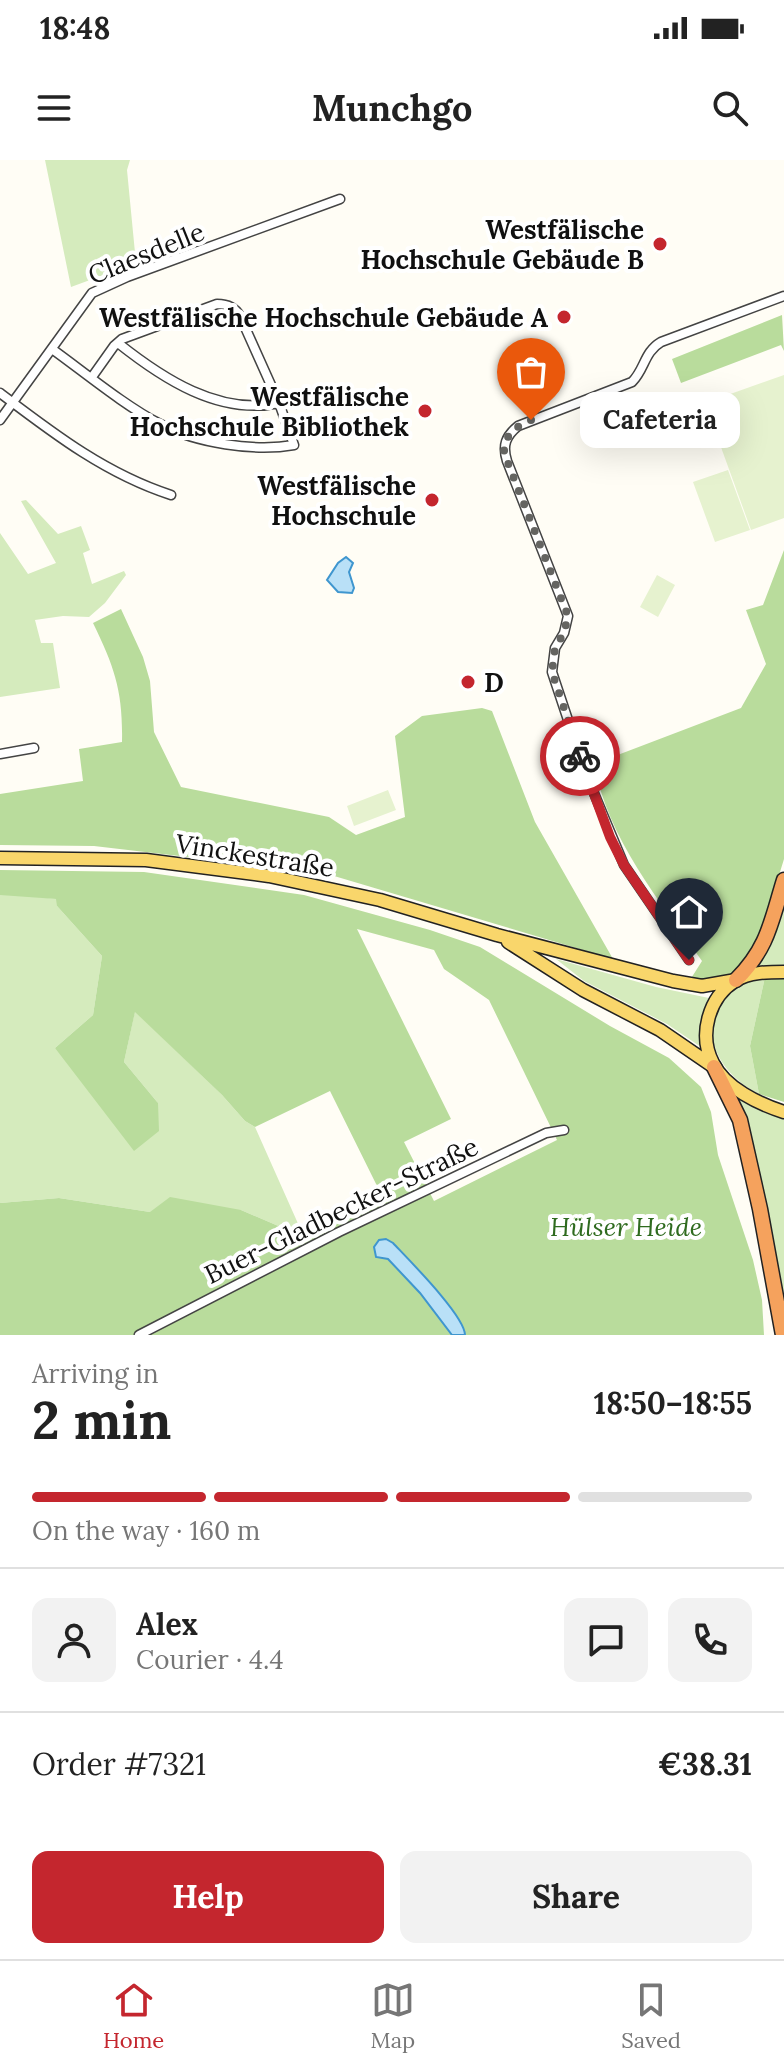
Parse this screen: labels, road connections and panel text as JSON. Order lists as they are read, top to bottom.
{
  "streets": {
    "main road": ["Vinckestraße"],
    "street": ["Claesdelle", "Buer-Gladbecker-Straße"]
  },
  "parks": ["Hülser Heide"],
  "places": [
    "Westfälische Hochschule Gebäude B",
    "Westfälische Hochschule Gebäude A",
    "Westfälische Hochschule Bibliothek",
    "Cafeteria",
    "Westfälische Hochschule",
    "D"
  ],
  "page": {
    "status": "18:48",
    "header": "Munchgo",
    "bubble": "Cafeteria",
    "heading": ["2 min", "Arriving in", "18:50–18:55"],
    "panel": [
      "Alex",
      "Courier · 4.4",
      "Order #7321",
      "€38.31"
    ],
    "bar": "On the way · 160 m",
    "buttons": ["Help", "Share"],
    "tabs": ["Home", "Map", "Saved"]
  }
}
